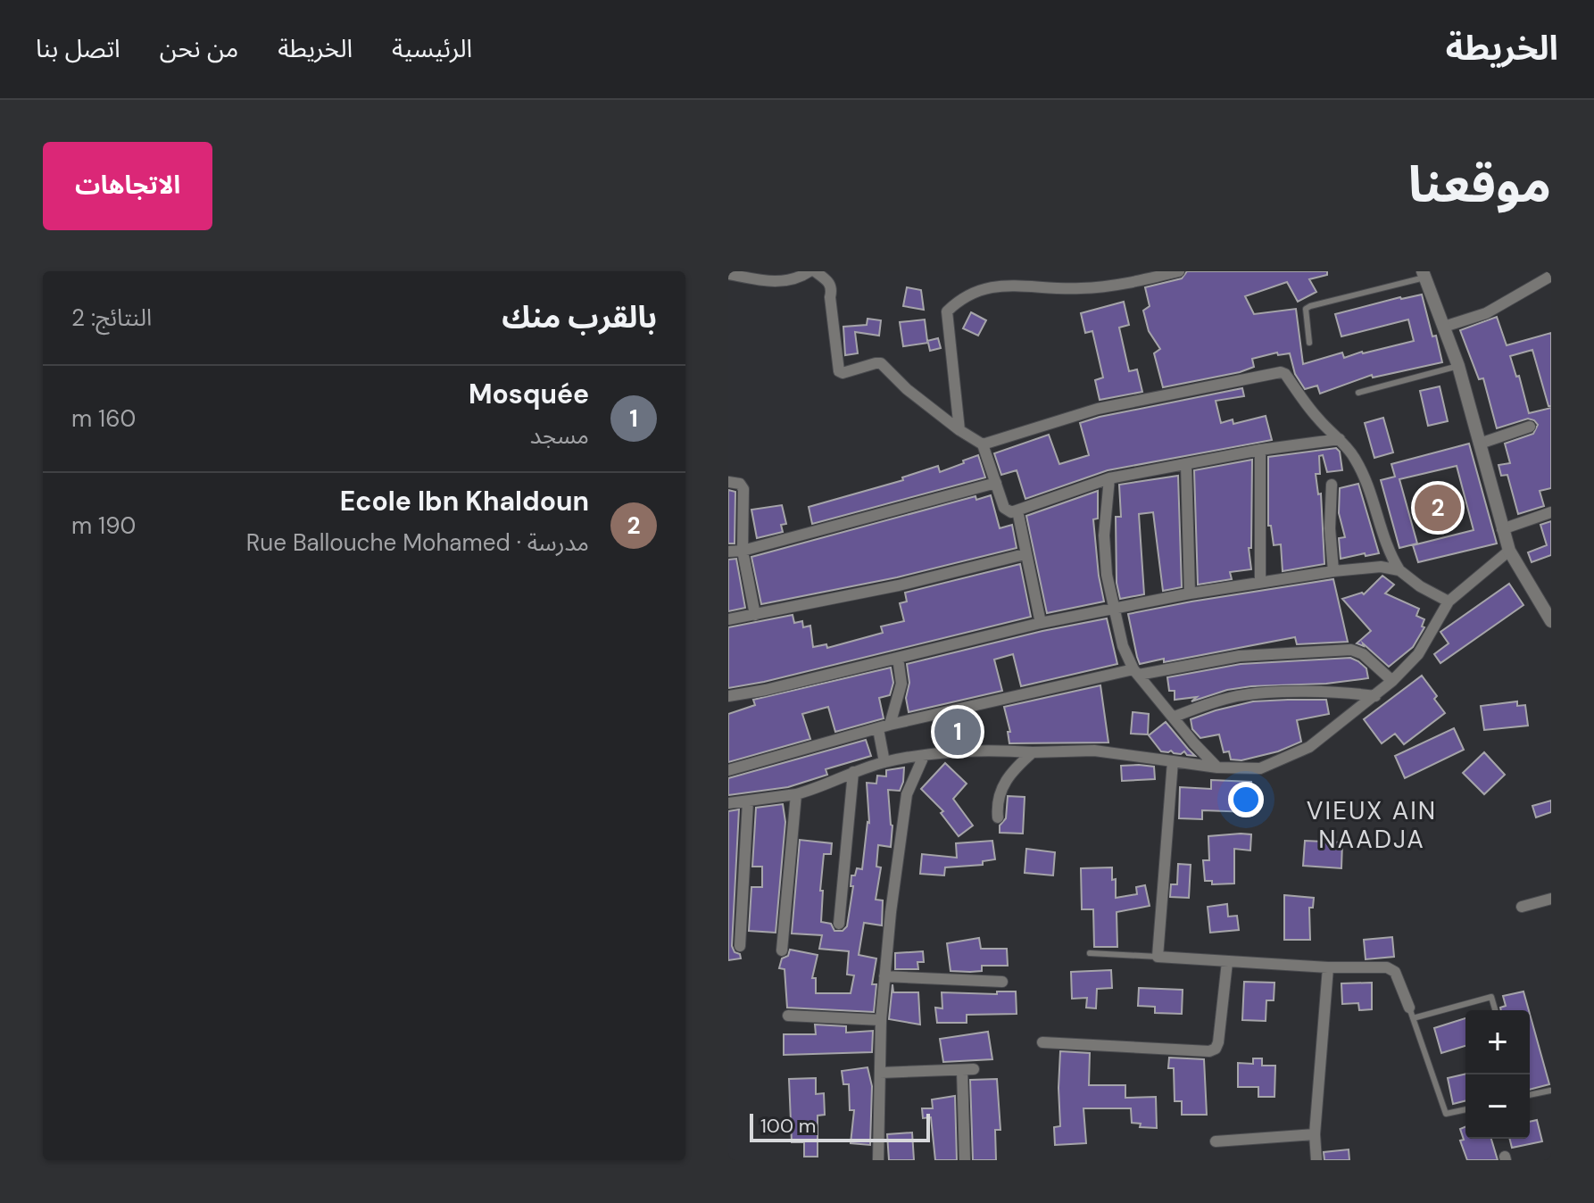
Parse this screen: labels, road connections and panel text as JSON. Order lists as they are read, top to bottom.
{
  "districts": ["VIEUX AIN NAADJA"],
  "scale_bar": "100 m",
  "page": {
    "header": "الخريطة",
    "nav": [
      "الرئيسية",
      "الخريطة",
      "من نحن",
      "اتصل بنا"
    ],
    "title": "موقعنا",
    "buttons": "الاتجاهات",
    "heading": ["بالقرب منك", "النتائج: 2"],
    "list": [
      {
        "mark": "1",
        "name": "Mosquée",
        "note": "مسجد",
        "value": "160 m"
      },
      {
        "mark": "2",
        "name": "Ecole Ibn Khaldoun",
        "note": "مدرسة · Rue Ballouche Mohamed",
        "value": "190 m"
      }
    ],
    "pins": ["2", "1"],
    "map_buttons": ["+", "−"],
    "scale": "100 m"
  }
}
